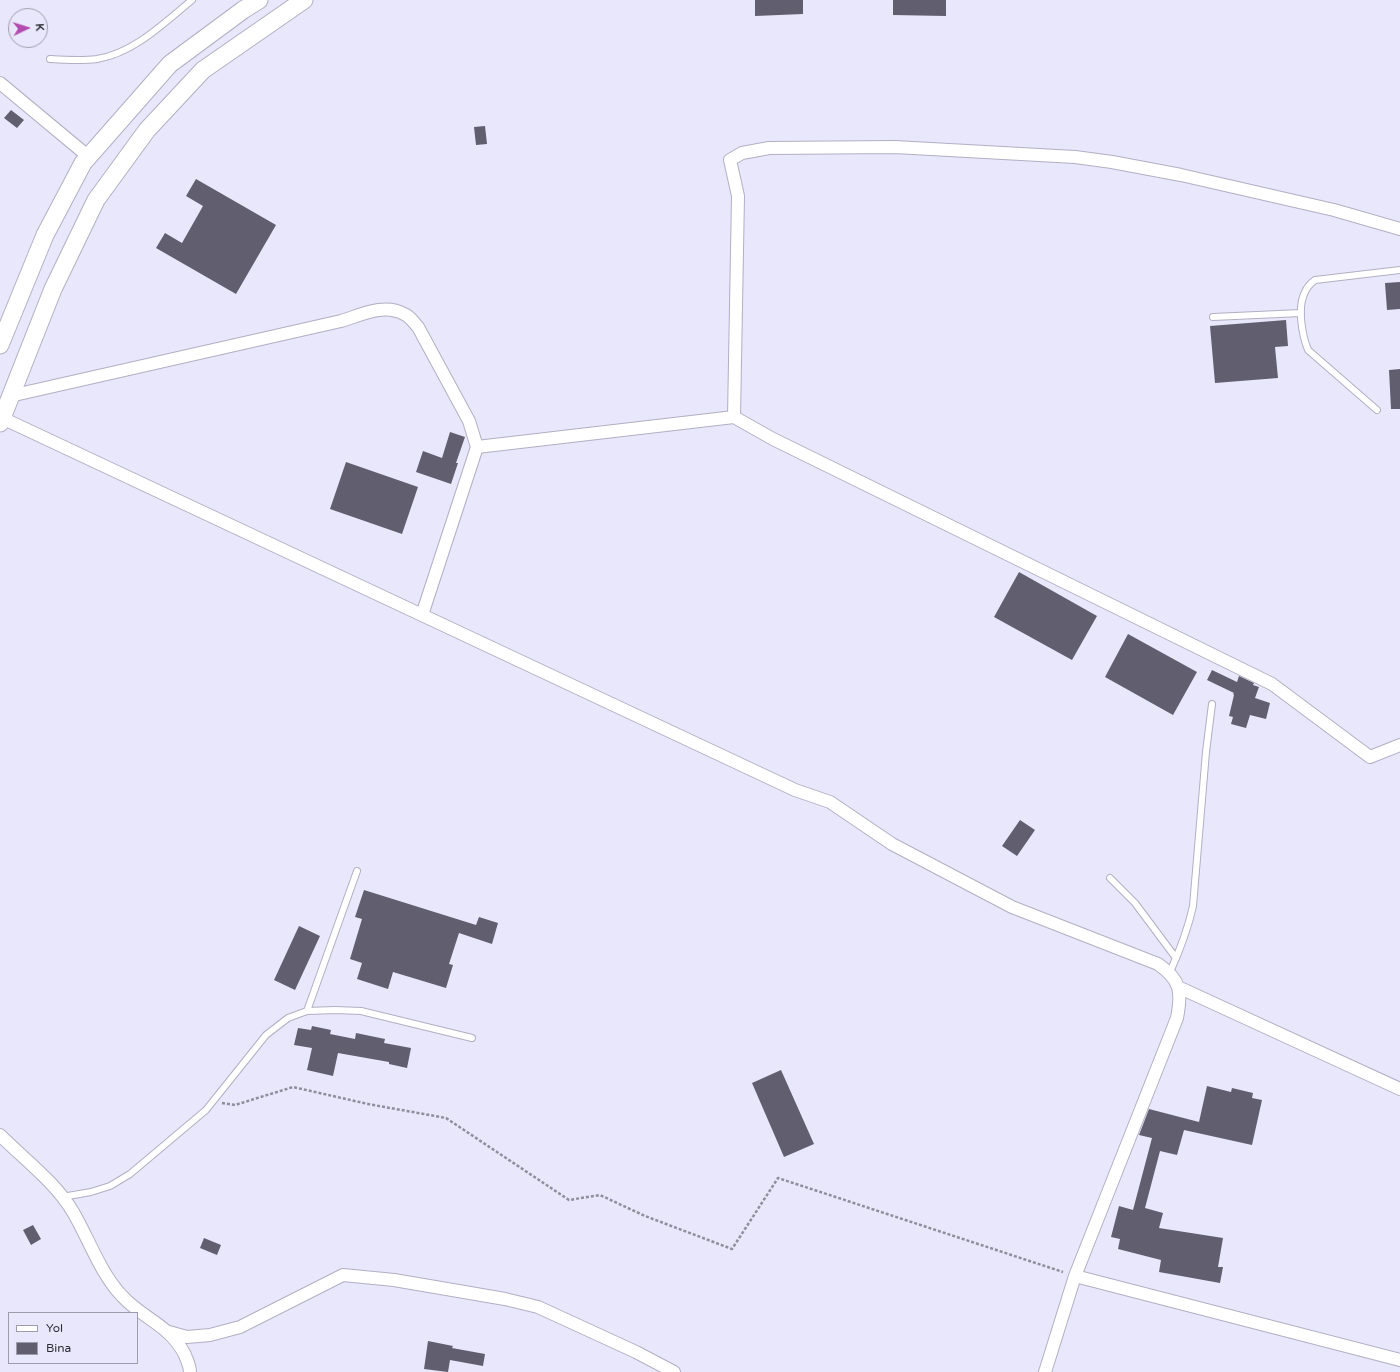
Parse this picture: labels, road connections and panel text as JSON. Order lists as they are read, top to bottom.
{
  "legend": ["Yol", "Bina"],
  "north": "right"
}
